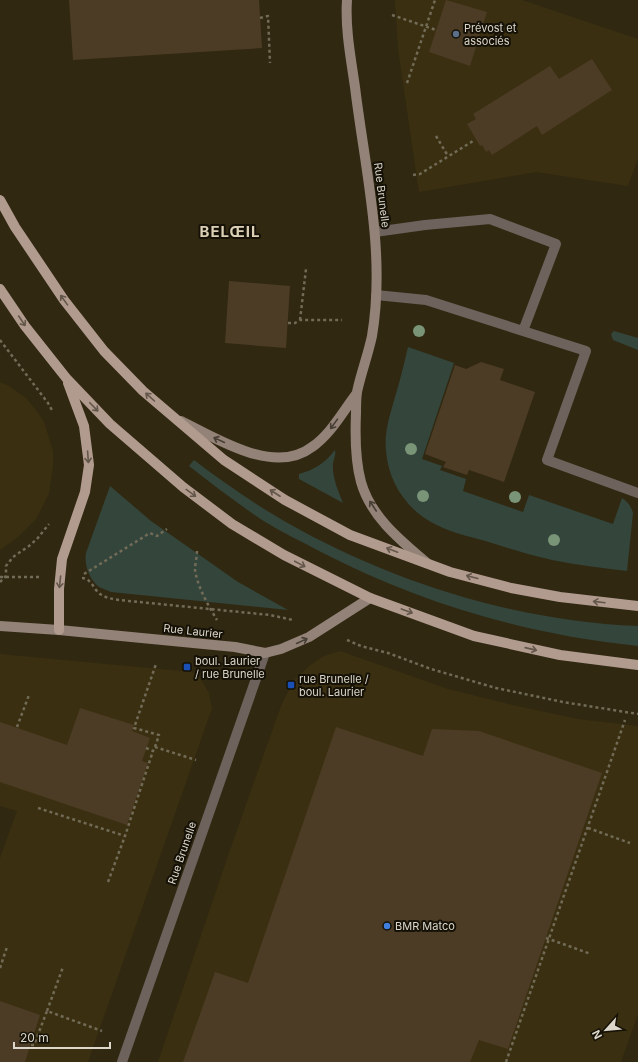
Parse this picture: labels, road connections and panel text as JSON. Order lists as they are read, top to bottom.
{
  "streets": {
    "street": ["Rue Brunelle", "Rue Laurier"]
  },
  "crossings": [
    ["Rue Brunelle", "Rue Laurier"]
  ],
  "districts": ["BELŒIL"],
  "places": {
    "other": ["Prévost et associés", "BMR Matco"],
    "transit": ["boul. Laurier / rue Brunelle", "rue Brunelle / boul. Laurier"]
  },
  "scale_bar": "20 m",
  "north": "bottom left"
}
